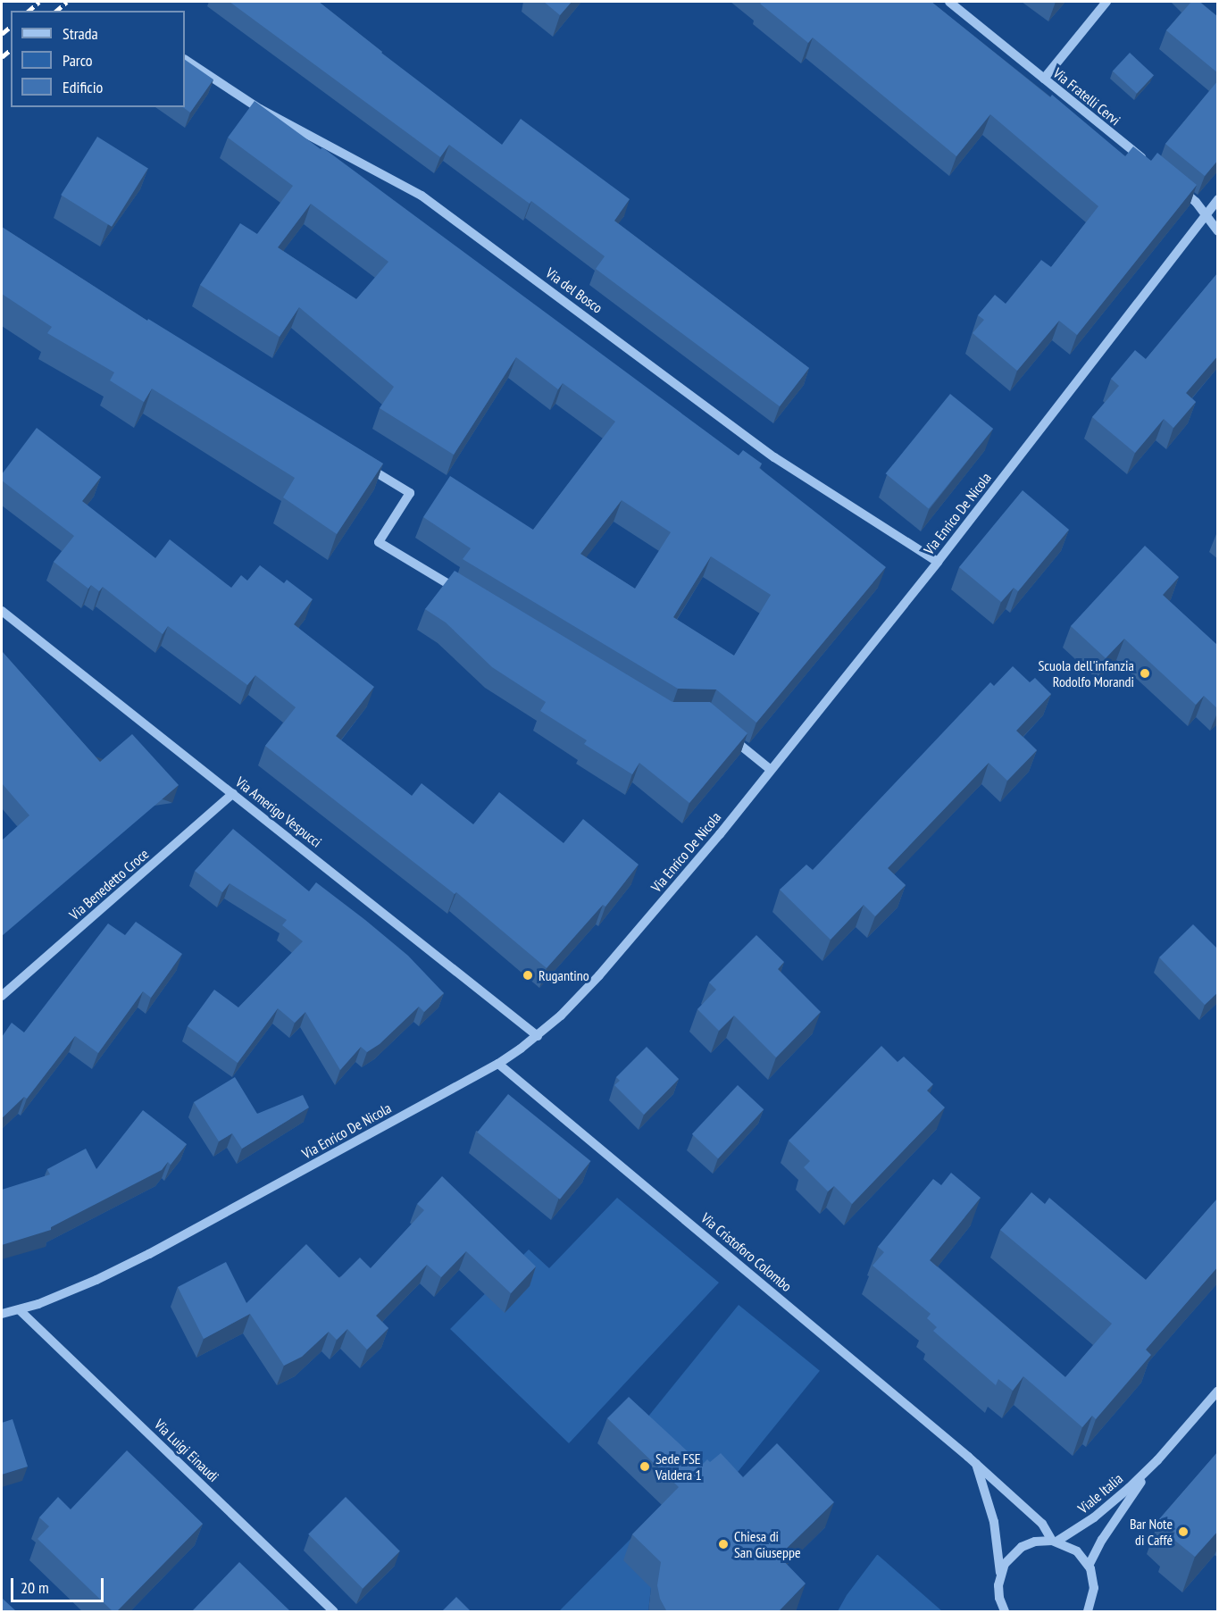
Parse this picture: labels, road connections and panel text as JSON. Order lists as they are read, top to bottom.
{
  "streets": {
    "street": [
      "Via Fratelli Cervi",
      "Via del Bosco",
      "Via Enrico De Nicola",
      "Via Amerigo Vespucci",
      "Via Benedetto Croce",
      "Via Cristoforo Colombo",
      "Via Luigi Einaudi",
      "Viale Italia"
    ]
  },
  "crossings": [
    ["Via del Bosco", "Via Enrico De Nicola"],
    ["Via Enrico De Nicola", "Via Amerigo Vespucci"],
    ["Via Enrico De Nicola", "Via Cristoforo Colombo"],
    ["Via Enrico De Nicola", "Via Luigi Einaudi"],
    ["Via Amerigo Vespucci", "Via Benedetto Croce"],
    ["Via Cristoforo Colombo", "Viale Italia"]
  ],
  "places": [
    "Scuola dell'infanzia Rodolfo Morandi",
    "Rugantino",
    "Sede FSE Valdera 1",
    "Bar Note di Caffé",
    "Chiesa di San Giuseppe"
  ],
  "legend": ["Strada", "Parco", "Edificio"],
  "scale_bar": "20 m"
}
